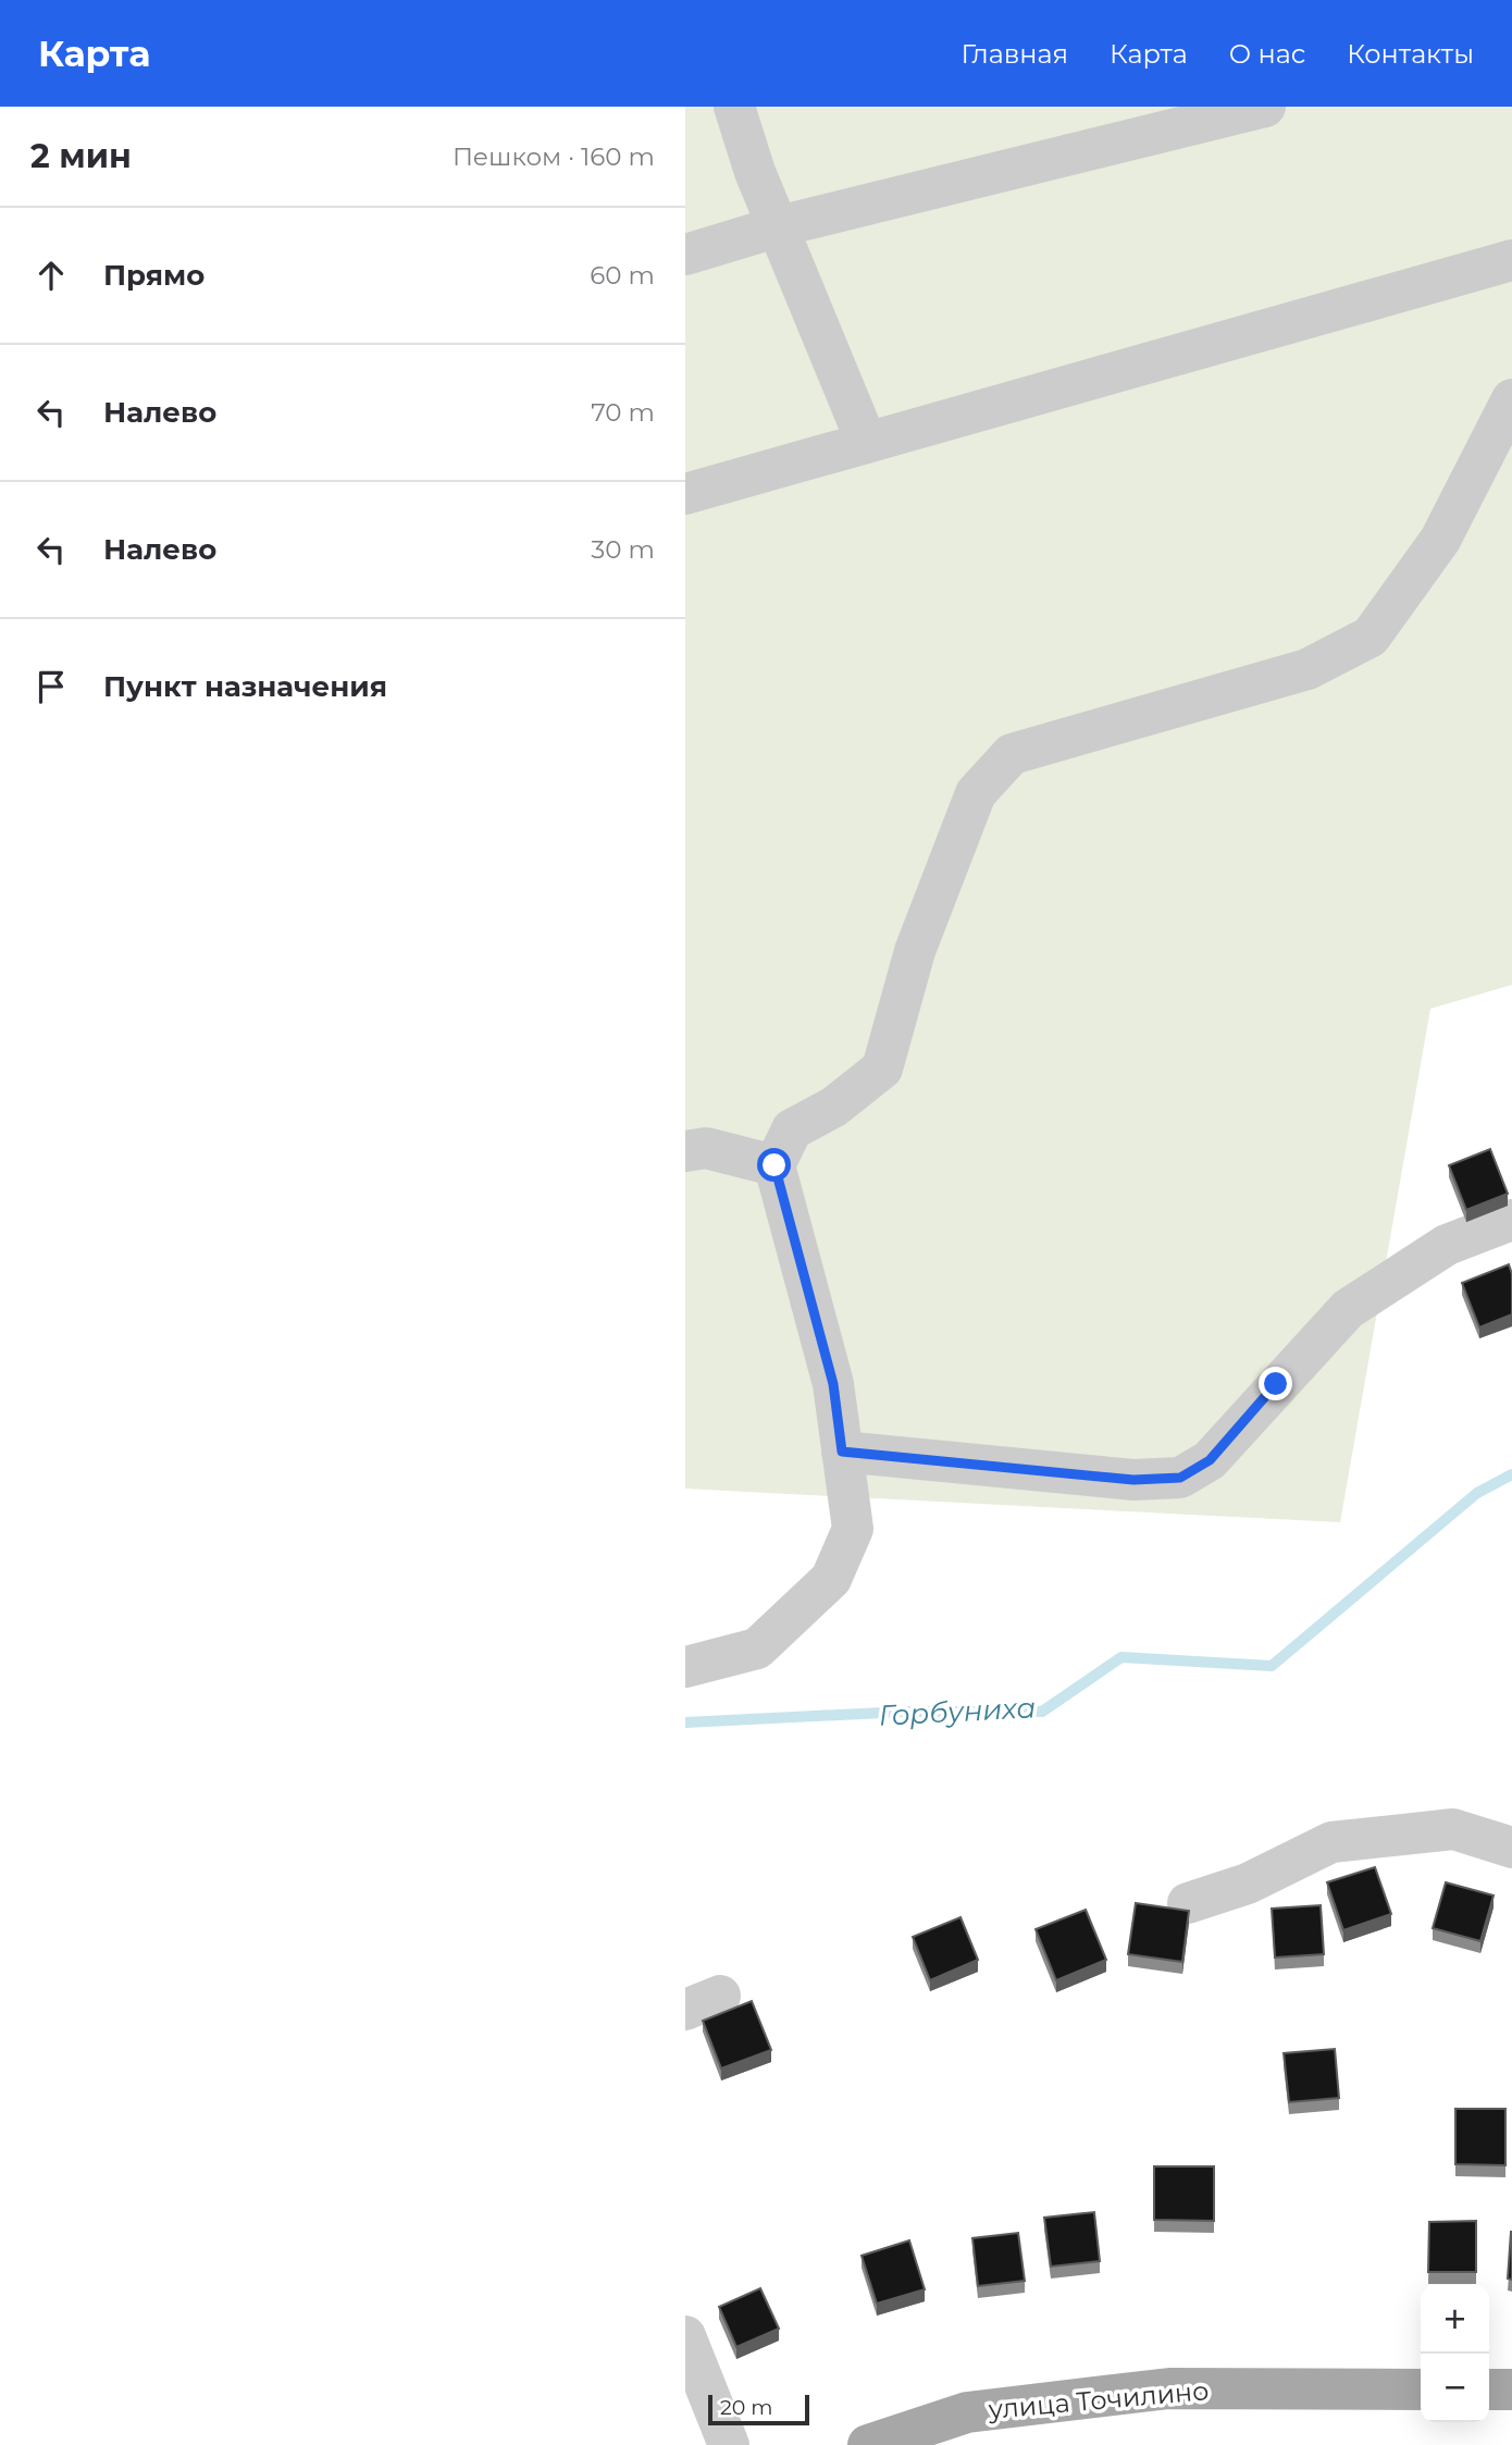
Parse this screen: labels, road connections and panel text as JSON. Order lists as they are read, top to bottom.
{
  "streets": {
    "main road": ["улица Точилино"]
  },
  "water": ["Горбуниха"],
  "scale_bar": "20 m",
  "page": {
    "header": "Карта",
    "nav": [
      "Главная",
      "Карта",
      "О нас",
      "Контакты"
    ],
    "heading": ["2 мин", "Пешком · 160 m"],
    "list": [
      ["Прямо", "60 m"],
      ["Налево", "70 m"],
      ["Налево", "30 m"],
      "Пункт назначения"
    ],
    "map_buttons": ["+", "−"],
    "scale": "20 m"
  }
}
